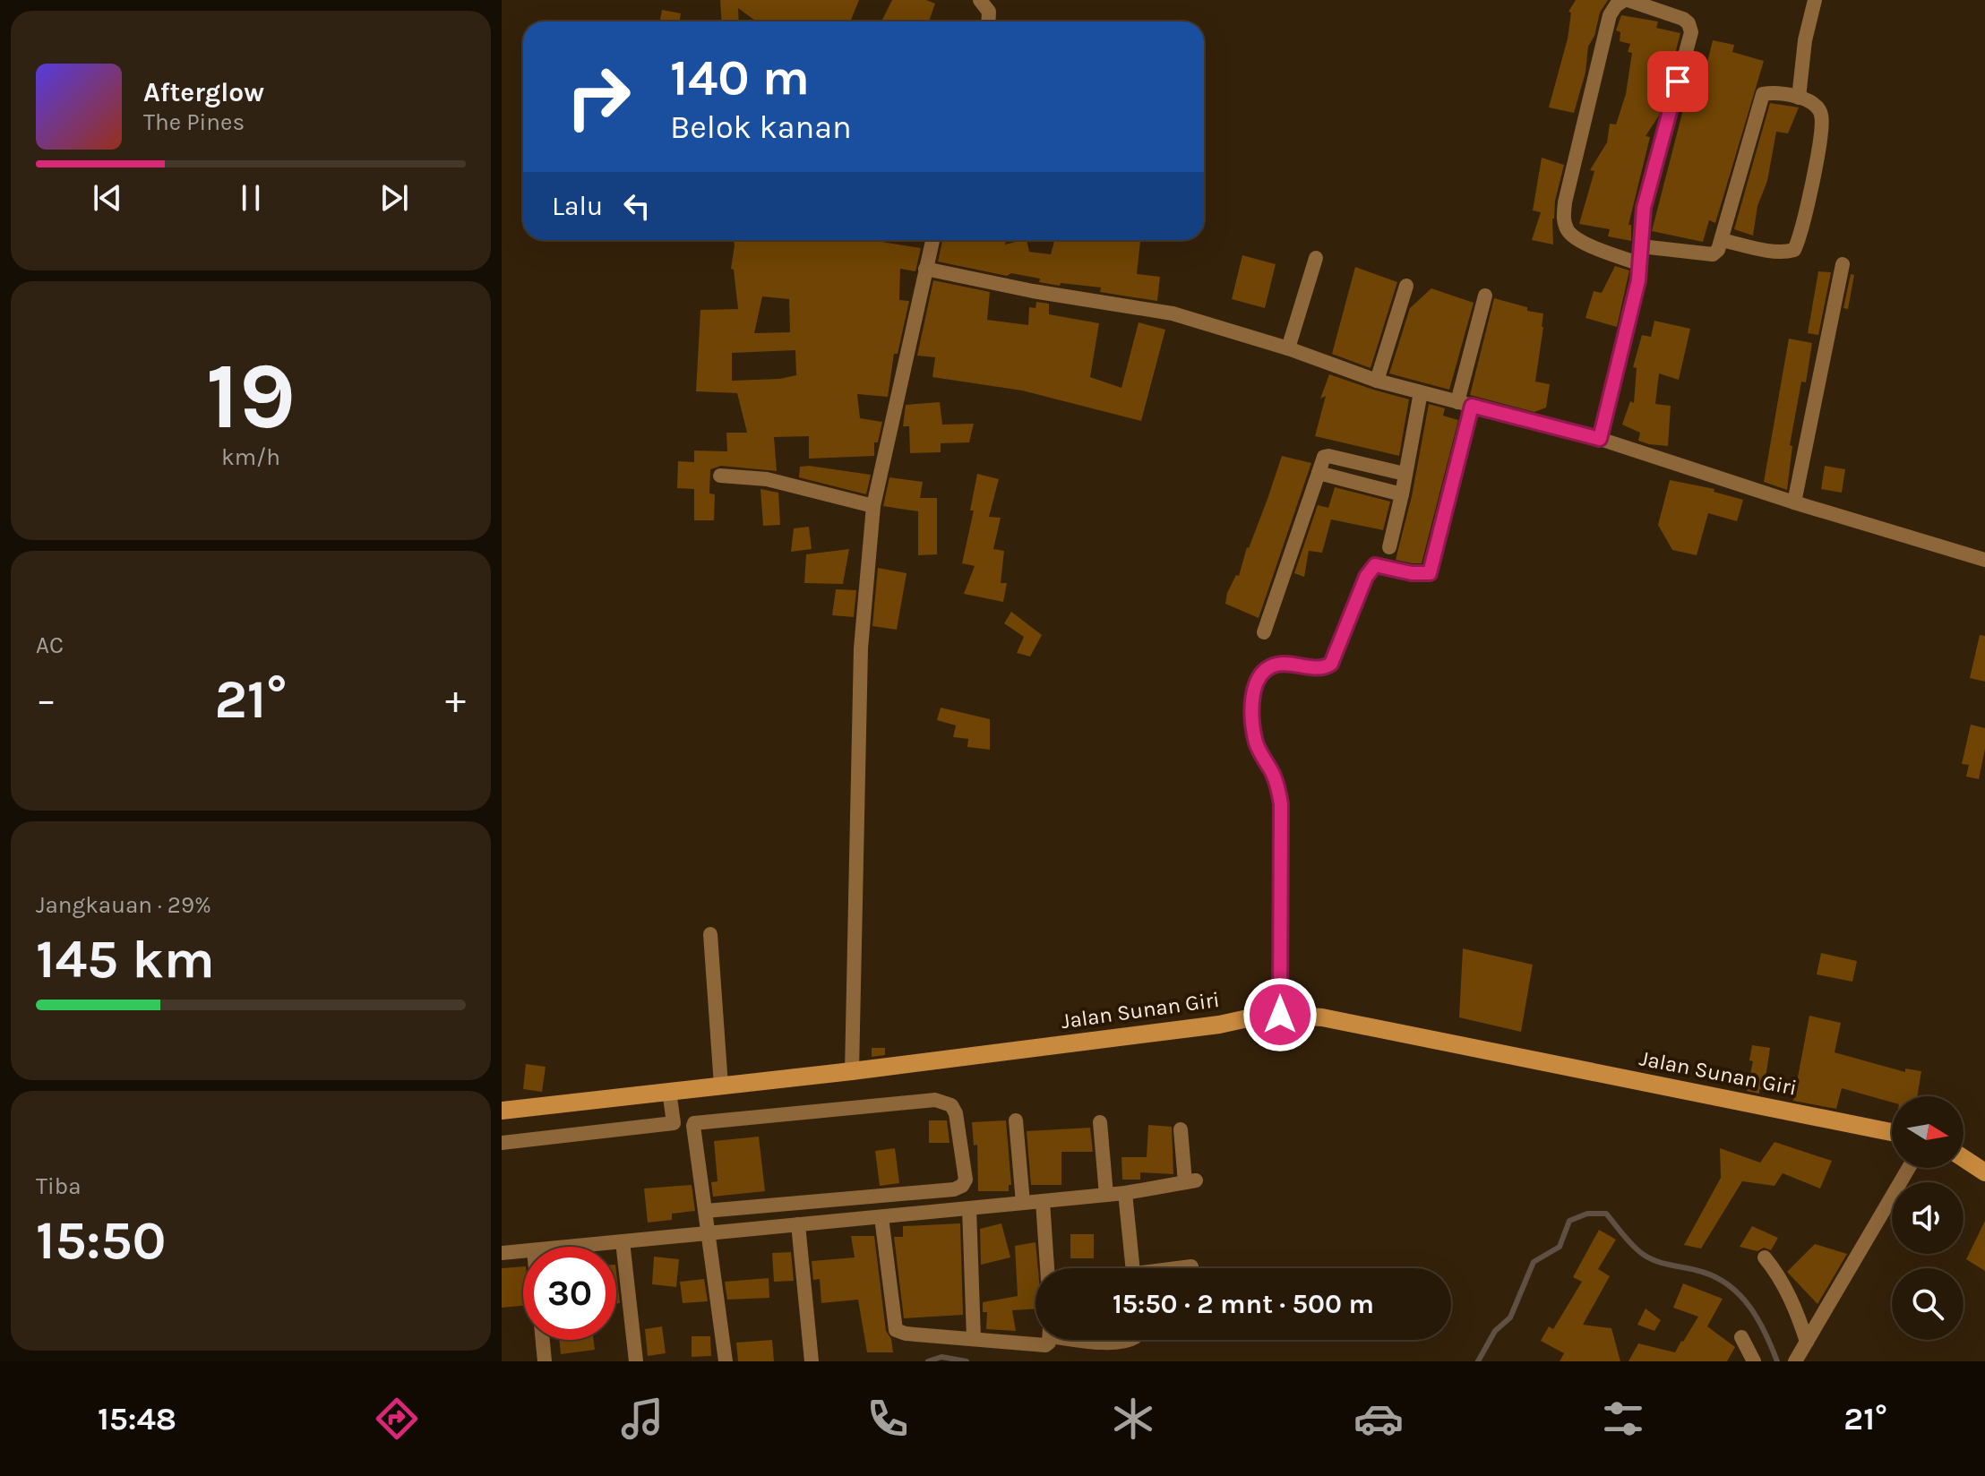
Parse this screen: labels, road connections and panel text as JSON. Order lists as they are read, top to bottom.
{
  "streets": {
    "street": ["Jalan Sunan Giri"]
  },
  "north": "right",
  "page": {
    "turn": ["140 m", "Belok kanan"],
    "song": ["Afterglow", "The Pines"],
    "then": "Lalu",
    "tile": [
      ["19", "km/h"],
      "AC",
      ["Jangkauan · 29%", "145 km"],
      ["Tiba", "15:50"]
    ],
    "heat": ["−", "21°", "+"],
    "limit": "30",
    "trip": "15:50 · 2 mnt · 500 m",
    "tabs": ["15:48", "21°"]
  }
}
